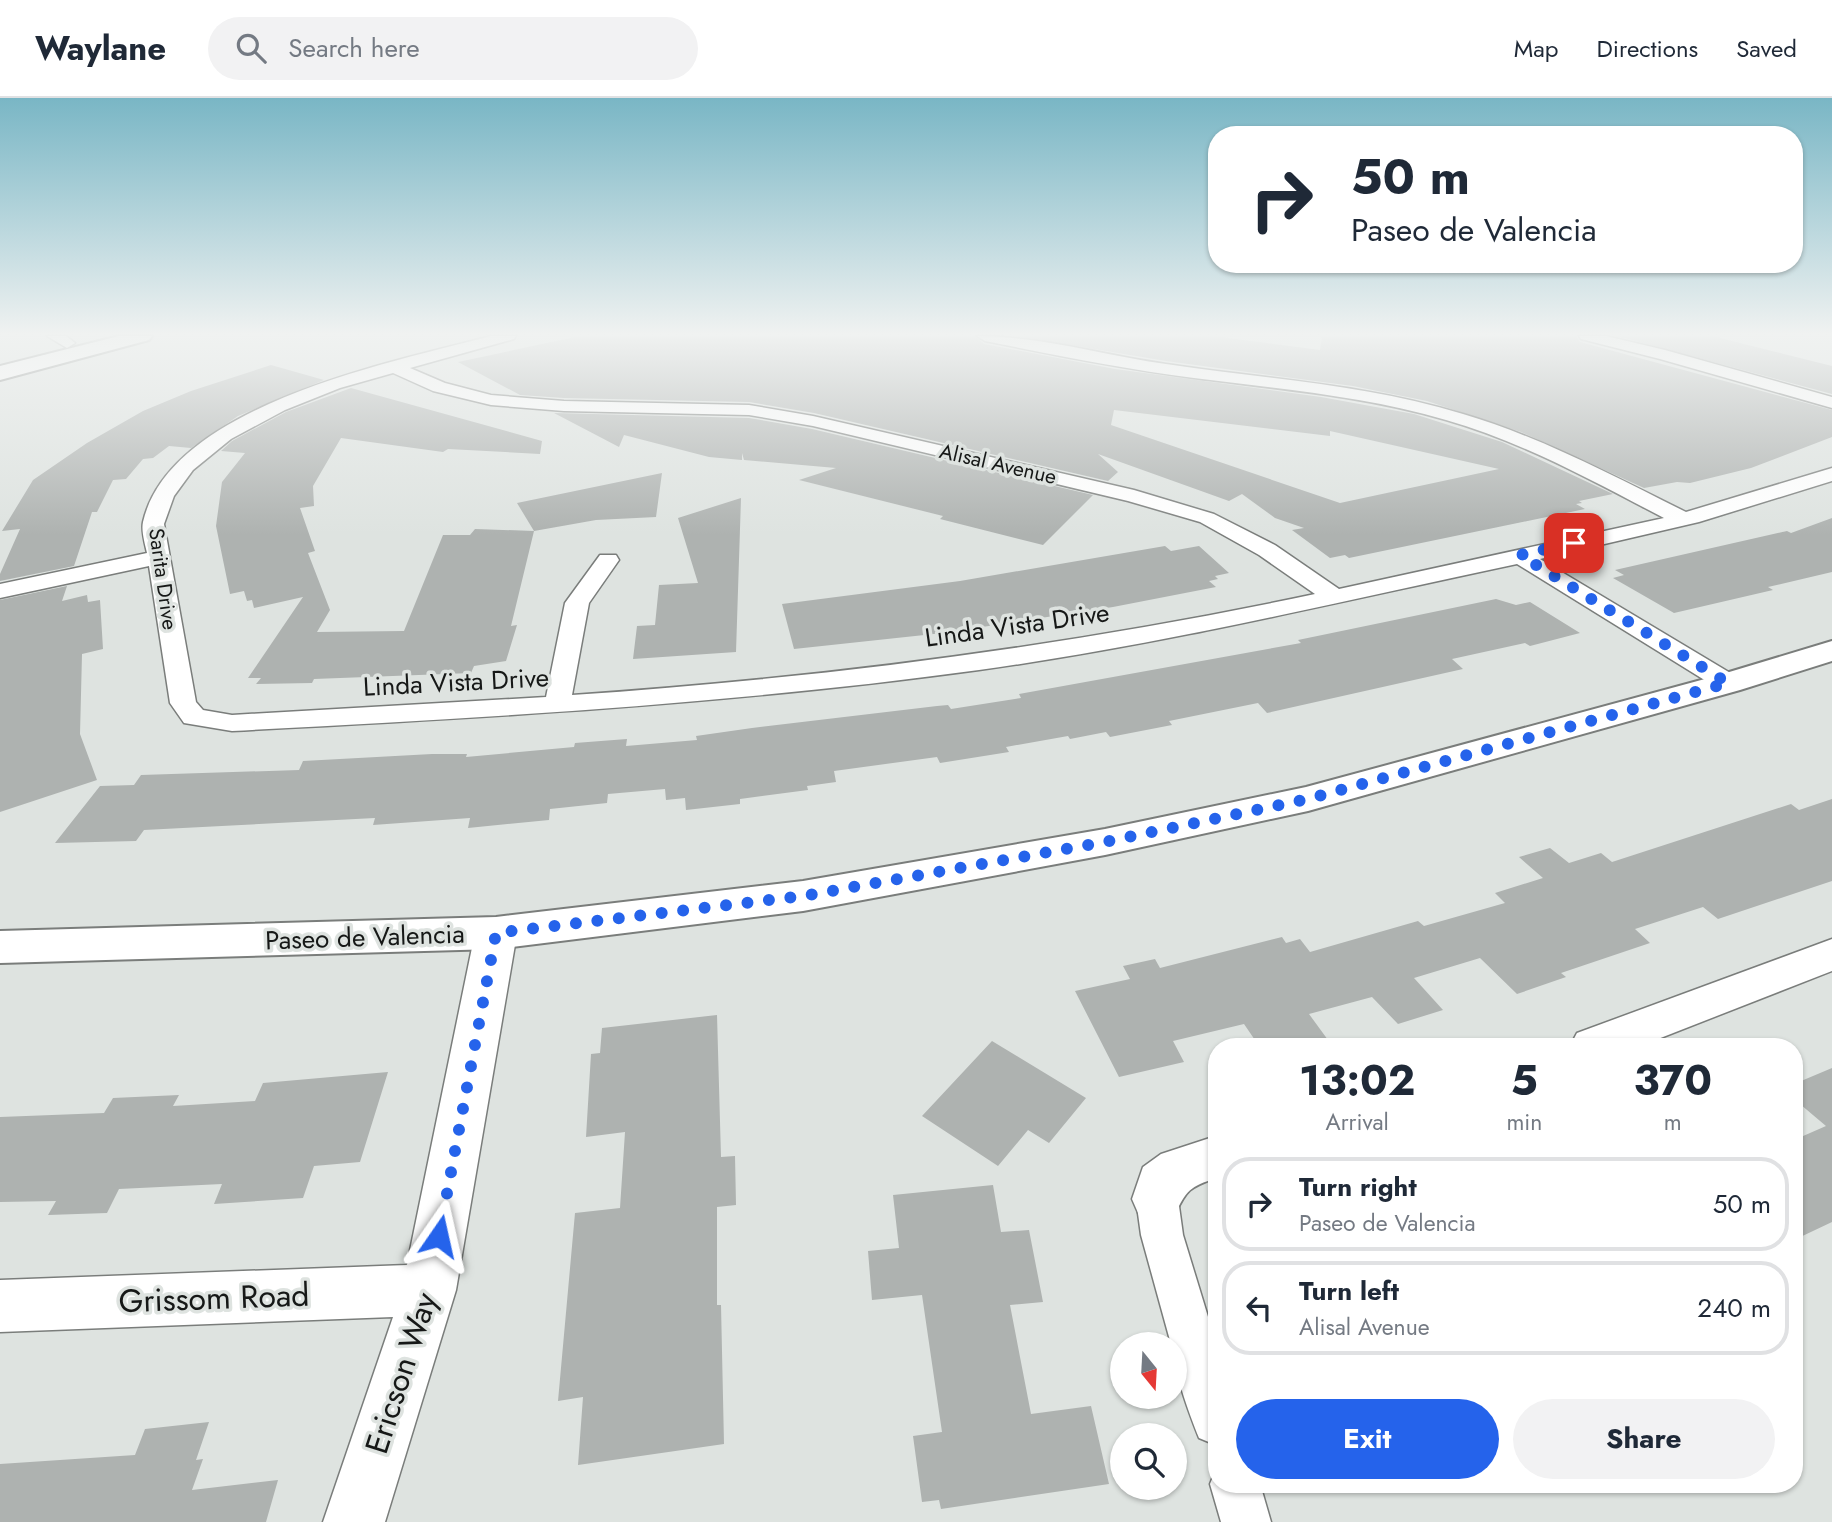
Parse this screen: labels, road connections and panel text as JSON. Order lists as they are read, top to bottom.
{
  "streets": {
    "main road": ["Paseo de Valencia"],
    "street": [
      "Alisal Avenue",
      "Sarita Drive",
      "Linda Vista Drive",
      "Grissom Road",
      "Ericson Way"
    ]
  },
  "crossings": [
    ["Alisal Avenue", "Linda Vista Drive"],
    ["Sarita Drive", "Linda Vista Drive"],
    ["Paseo de Valencia", "Ericson Way"],
    ["Grissom Road", "Ericson Way"]
  ],
  "north": "bottom",
  "page": {
    "header": "Waylane",
    "search": "Search here",
    "nav": ["Map", "Directions", "Saved"],
    "turn": ["50 m", "Paseo de Valencia"],
    "eta": [
      "13:02",
      "Arrival",
      "5",
      "min",
      "370",
      "m"
    ],
    "list": [
      {
        "name": "Turn right",
        "note": "Paseo de Valencia",
        "value": "50 m"
      },
      {
        "name": "Turn left",
        "note": "Alisal Avenue",
        "value": "240 m"
      }
    ],
    "buttons": ["Exit", "Share"]
  }
}
